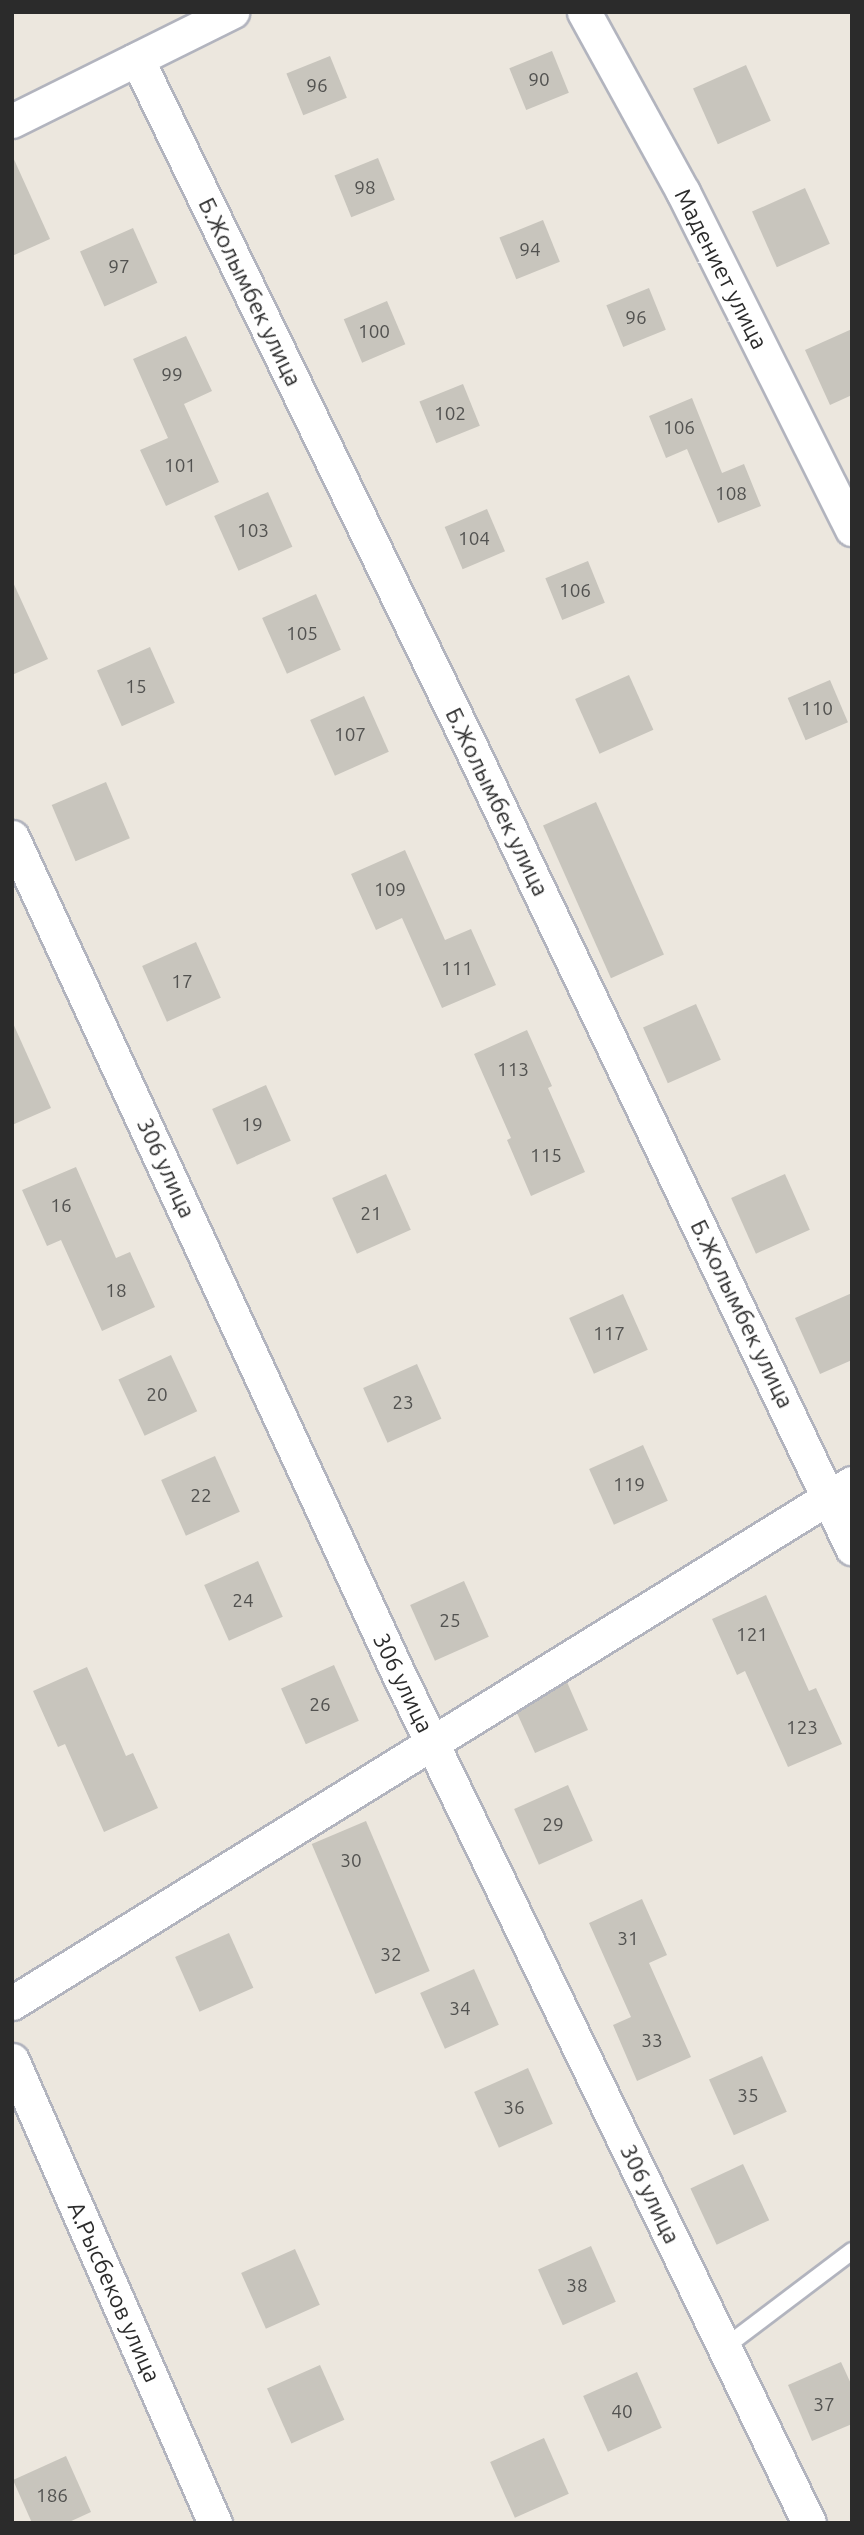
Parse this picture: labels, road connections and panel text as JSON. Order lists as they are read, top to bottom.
{
  "streets": {
    "street": [
      "Мадениет улица",
      "Б.Жолымбек улица",
      "306 улица",
      "А.Рысбеков улица"
    ]
  },
  "house_numbers": [
    "90",
    "96",
    "98",
    "94",
    "97",
    "96",
    "100",
    "99",
    "102",
    "106",
    "101",
    "108",
    "103",
    "104",
    "106",
    "105",
    "15",
    "110",
    "107",
    "109",
    "111",
    "17",
    "113",
    "19",
    "115",
    "16",
    "21",
    "18",
    "117",
    "20",
    "23",
    "119",
    "22",
    "24",
    "25",
    "121",
    "26",
    "123",
    "29",
    "30",
    "31",
    "32",
    "34",
    "33",
    "35",
    "36",
    "38",
    "37",
    "40",
    "186"
  ]
}
